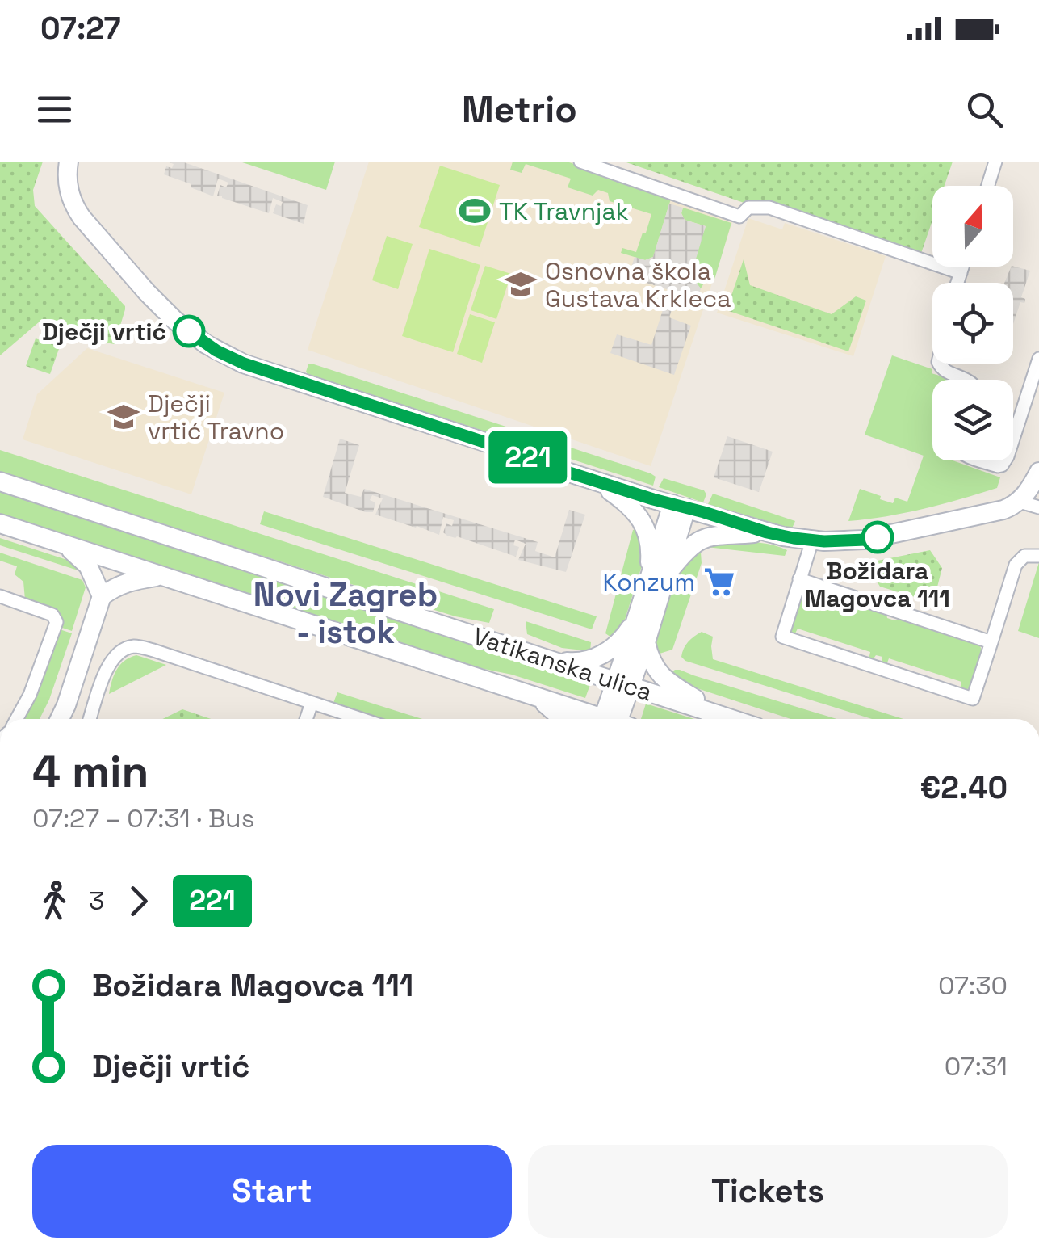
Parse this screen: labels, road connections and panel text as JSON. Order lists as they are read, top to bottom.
{
  "streets": {
    "street": ["Vatikanska ulica"]
  },
  "districts": ["Novi Zagreb - istok"],
  "places": {
    "sports": ["TK Travnjak"],
    "school or university": ["Osnovna škola Gustava Krkleca", "Dječji vrtić Travno"],
    "other": ["Dječji vrtić", "Božidara Magovca 111"],
    "supermarket": ["Konzum"]
  },
  "lines": ["bus line 221"],
  "north": "top",
  "page": {
    "status": "07:27",
    "header": "Metrio",
    "on_map": "221",
    "heading": ["4 min", "07:27 – 07:31 · Bus", "€2.40"],
    "legs": ["3", "221"],
    "list": [
      {
        "name": "Božidara Magovca 111",
        "value": "07:30"
      },
      {
        "name": "Dječji vrtić",
        "value": "07:31"
      }
    ],
    "buttons": ["Start", "Tickets"]
  }
}
